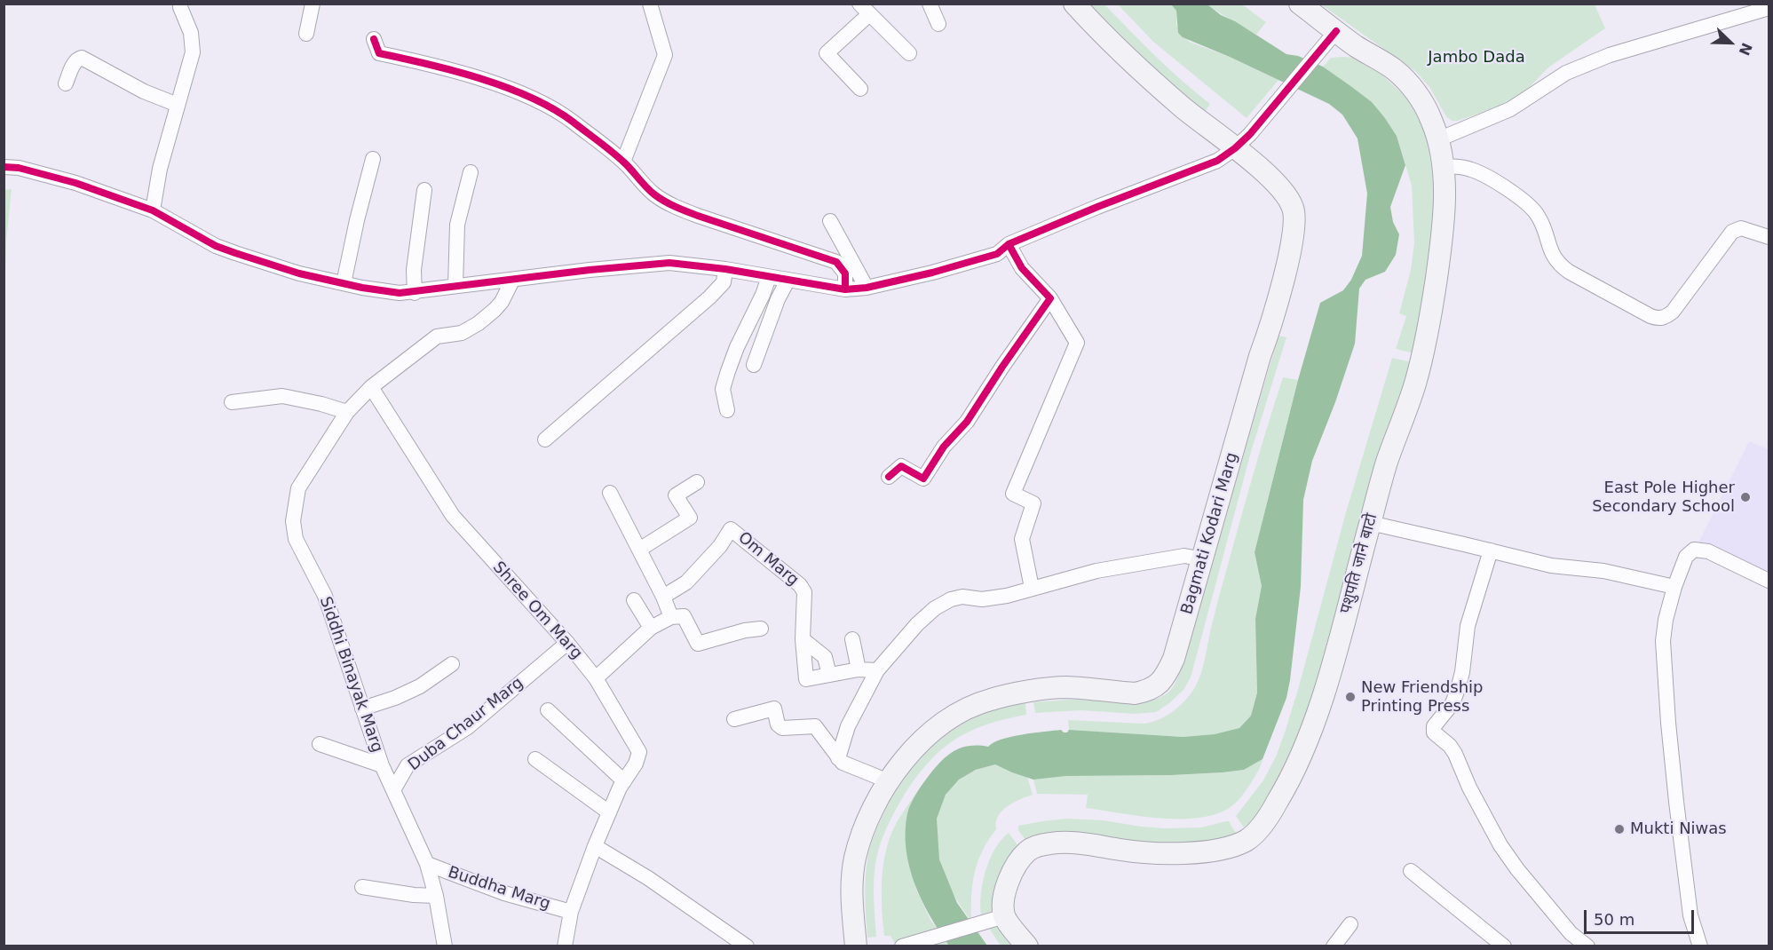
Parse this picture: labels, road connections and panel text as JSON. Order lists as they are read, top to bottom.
{
  "streets": {
    "main road": ["Bagmati Kodari Marg", "पशुपति जाने बाटो"],
    "street": [
      "Om Marg",
      "Shree Om Marg",
      "Siddhi Binayak Marg",
      "Duba Chaur Marg",
      "Buddha Marg"
    ]
  },
  "crossings": [
    ["Shree Om Marg", "Siddhi Binayak Marg"],
    ["Shree Om Marg", "Duba Chaur Marg"],
    ["Shree Om Marg", "Buddha Marg"],
    ["Siddhi Binayak Marg", "Duba Chaur Marg"],
    ["Siddhi Binayak Marg", "Buddha Marg"]
  ],
  "parks": ["Jambo Dada"],
  "places": ["East Pole Higher Secondary School", "New Friendship Printing Press", "Mukti Niwas"],
  "scale_bar": "50 m",
  "north": "bottom right"
}
